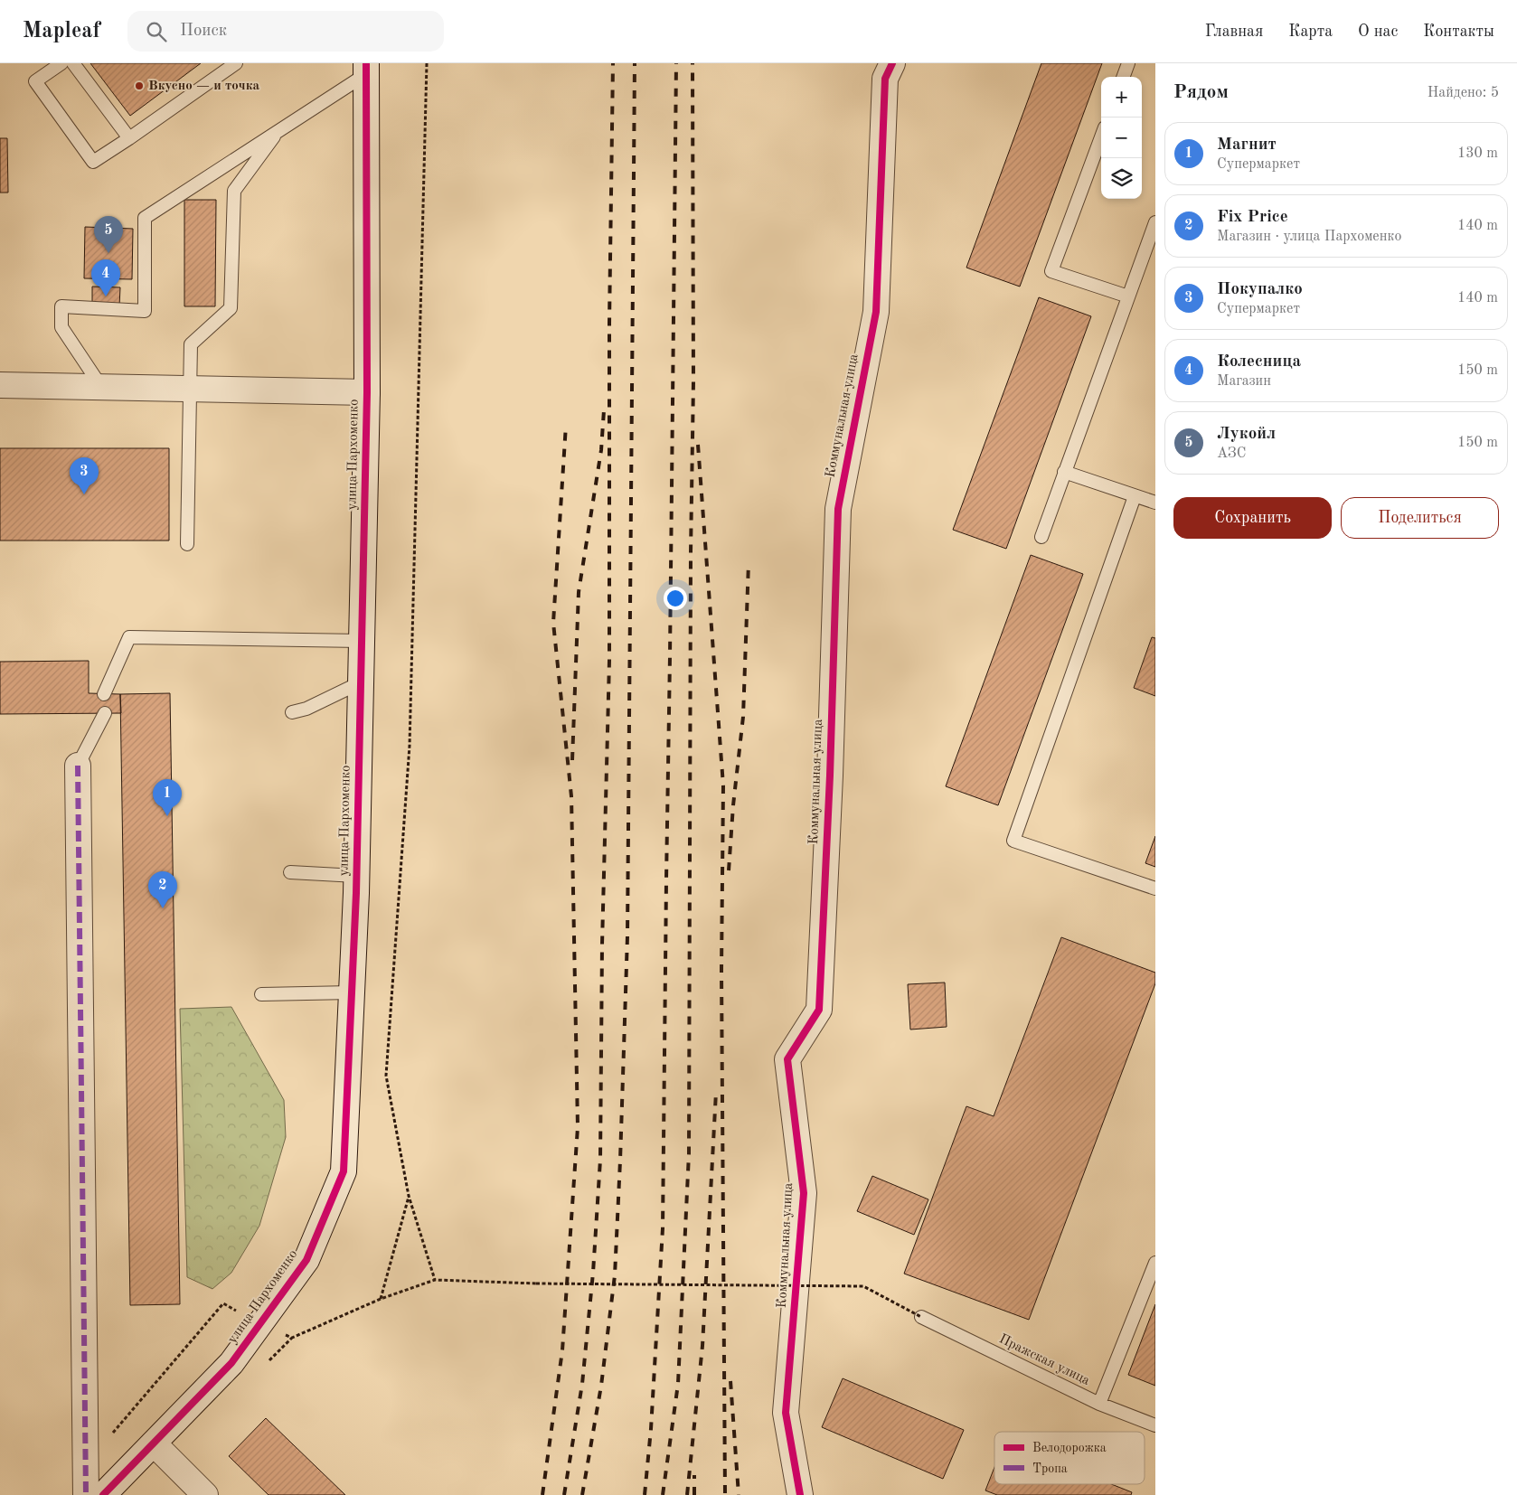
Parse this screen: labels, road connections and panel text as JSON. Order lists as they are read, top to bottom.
{
  "streets": {
    "street": ["Коммунальная улица", "улица Пархоменко"],
    "lane": ["Пражская улица"]
  },
  "places": ["Вкусно — и точка"],
  "legend": ["Велодорожка", "Тропа"],
  "page": {
    "header": "Mapleaf",
    "search": "Поиск",
    "nav": [
      "Главная",
      "Карта",
      "О нас",
      "Контакты"
    ],
    "heading": ["Рядом", "Найдено: 5"],
    "map_buttons": ["+", "−"],
    "list": [
      {
        "mark": "1",
        "name": "Магнит",
        "note": "Супермаркет",
        "value": "130 m"
      },
      {
        "mark": "2",
        "name": "Fix Price",
        "note": "Магазин · улица Пархоменко",
        "value": "140 m"
      },
      {
        "mark": "3",
        "name": "Покупалко",
        "note": "Супермаркет",
        "value": "140 m"
      },
      {
        "mark": "4",
        "name": "Колесница",
        "note": "Магазин",
        "value": "150 m"
      },
      {
        "mark": "5",
        "name": "Лукойл",
        "note": "АЗС",
        "value": "150 m"
      }
    ],
    "pins": [
      "5",
      "4",
      "3",
      "1",
      "2"
    ],
    "buttons": ["Сохранить", "Поделиться"]
  }
}
